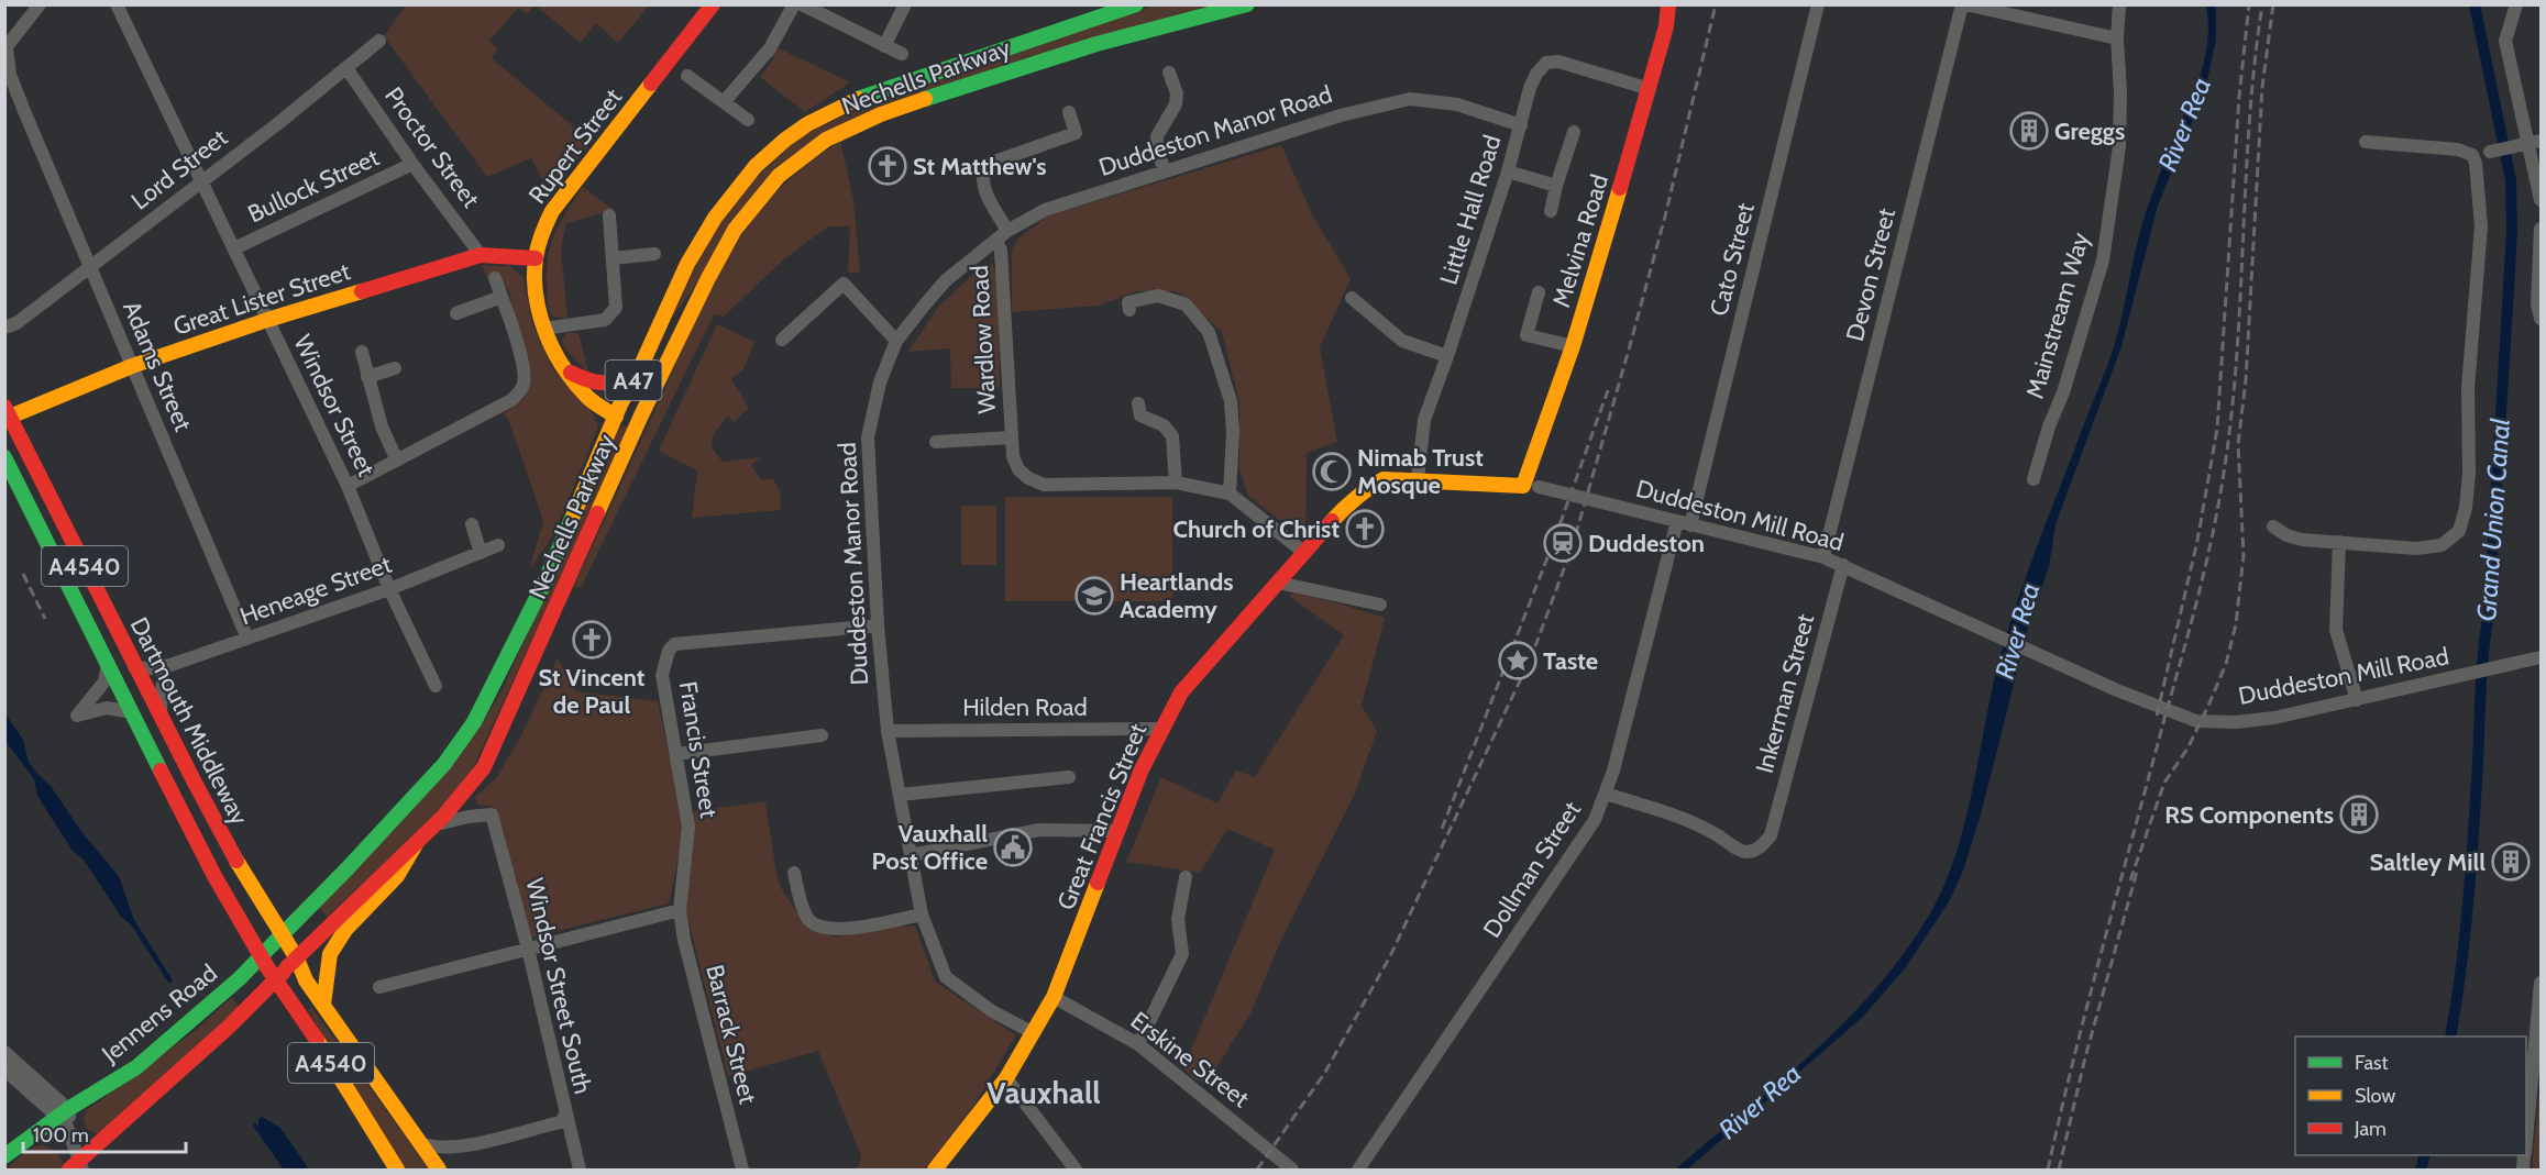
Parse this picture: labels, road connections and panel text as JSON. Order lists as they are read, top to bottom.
{
  "streets": {
    "main road": [
      "Nechells Parkway",
      "Rupert Street",
      "Melvina Road",
      "Great Lister Street",
      "A47",
      "A4540",
      "Dartmouth Middleway",
      "Great Francis Street",
      "Jennens Road"
    ],
    "street": [
      "Duddeston Manor Road",
      "Proctor Street",
      "Lord Street",
      "Bullock Street",
      "Little Hall Road",
      "Cato Street",
      "Devon Street",
      "Mainstream Way",
      "Wardlow Road",
      "Adams Street",
      "Windsor Street",
      "Duddeston Mill Road",
      "Heneage Street",
      "Inkerman Street",
      "Hilden Road",
      "Francis Street",
      "Dollman Street",
      "Windsor Street South",
      "Barrack Street",
      "Erskine Street"
    ]
  },
  "crossings": [
    ["Nechells Parkway", "Rupert Street"],
    ["Nechells Parkway", "A4540"],
    ["Nechells Parkway", "Dartmouth Middleway"],
    ["Nechells Parkway", "Windsor Street South"],
    ["Nechells Parkway", "Jennens Road"],
    ["Duddeston Manor Road", "Little Hall Road"],
    ["Duddeston Manor Road", "Wardlow Road"],
    ["Duddeston Manor Road", "Hilden Road"],
    ["Duddeston Manor Road", "Francis Street"],
    ["Duddeston Manor Road", "Great Francis Street"],
    ["Rupert Street", "Great Lister Street"],
    ["Proctor Street", "Lord Street"],
    ["Proctor Street", "Bullock Street"],
    ["Proctor Street", "Great Lister Street"],
    ["Lord Street", "Adams Street"],
    ["Lord Street", "Windsor Street"],
    ["Bullock Street", "Windsor Street"],
    ["Little Hall Road", "Melvina Road"],
    ["Little Hall Road", "Great Francis Street"],
    ["Melvina Road", "Duddeston Mill Road"],
    ["Melvina Road", "Great Francis Street"],
    ["Cato Street", "Duddeston Mill Road"],
    ["Cato Street", "Dollman Street"],
    ["Devon Street", "Duddeston Mill Road"],
    ["Great Lister Street", "Adams Street"],
    ["Great Lister Street", "Windsor Street"],
    ["Great Lister Street", "Dartmouth Middleway"],
    ["Wardlow Road", "Great Francis Street"],
    ["Adams Street", "Heneage Street"],
    ["Windsor Street", "Heneage Street"],
    ["Duddeston Mill Road", "Inkerman Street"],
    ["Duddeston Mill Road", "Great Francis Street"],
    ["Duddeston Mill Road", "Dollman Street"],
    ["A4540", "Dartmouth Middleway"],
    ["A4540", "Jennens Road"],
    ["Heneage Street", "Dartmouth Middleway"],
    ["Inkerman Street", "Dollman Street"],
    ["Hilden Road", "Great Francis Street"],
    ["Dartmouth Middleway", "Jennens Road"],
    ["Francis Street", "Barrack Street"],
    ["Great Francis Street", "Erskine Street"]
  ],
  "districts": ["Vauxhall"],
  "water": ["River Rea", "Grand Union Canal"],
  "places": {
    "building": ["Greggs", "RS Components", "Saltley Mill"],
    "church": ["St Matthew's", "Church of Christ", "St Vincent de Paul"],
    "mosque": ["Nimab Trust Mosque"],
    "station": ["Duddeston"],
    "school or university": ["Heartlands Academy"],
    "place": ["Taste"],
    "public building": ["Vauxhall Post Office"]
  },
  "legend": ["Fast", "Slow", "Jam"],
  "scale_bar": "100 m"
}
